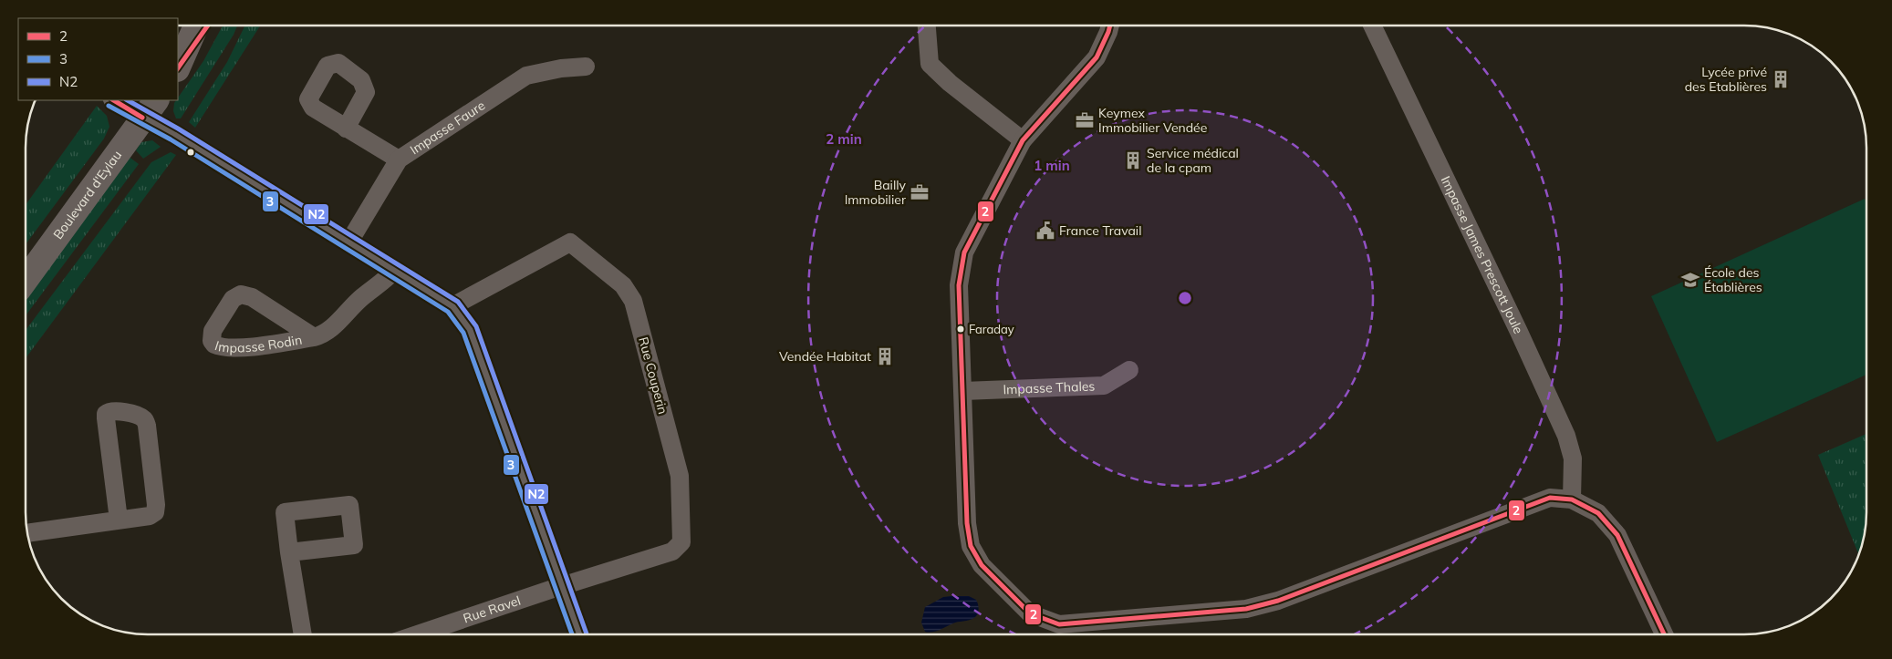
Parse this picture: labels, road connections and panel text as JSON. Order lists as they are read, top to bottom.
{
  "streets": {
    "main road": ["Boulevard d'Eylau"],
    "street": [
      "Impasse Faure",
      "Impasse James Prescott Joule",
      "Impasse Rodin",
      "Rue Couperin",
      "Impasse Thales",
      "Rue Ravel"
    ]
  },
  "crossings": [
    ["Rue Couperin", "Rue Ravel"]
  ],
  "places": {
    "building": ["Lycée privé des Etablières", "Service médical de la cpam", "Vendée Habitat"],
    "office": ["Keymex Immobilier Vendée", "Bailly Immobilier"],
    "public building": ["France Travail"],
    "school or university": ["École des Établières"],
    "other": ["Faraday"]
  },
  "lines": ["transit line 2", "transit line N2", "transit line 3"],
  "legend": ["2", "3", "N2"],
  "rings": ["2 min", "1 min"]
}
